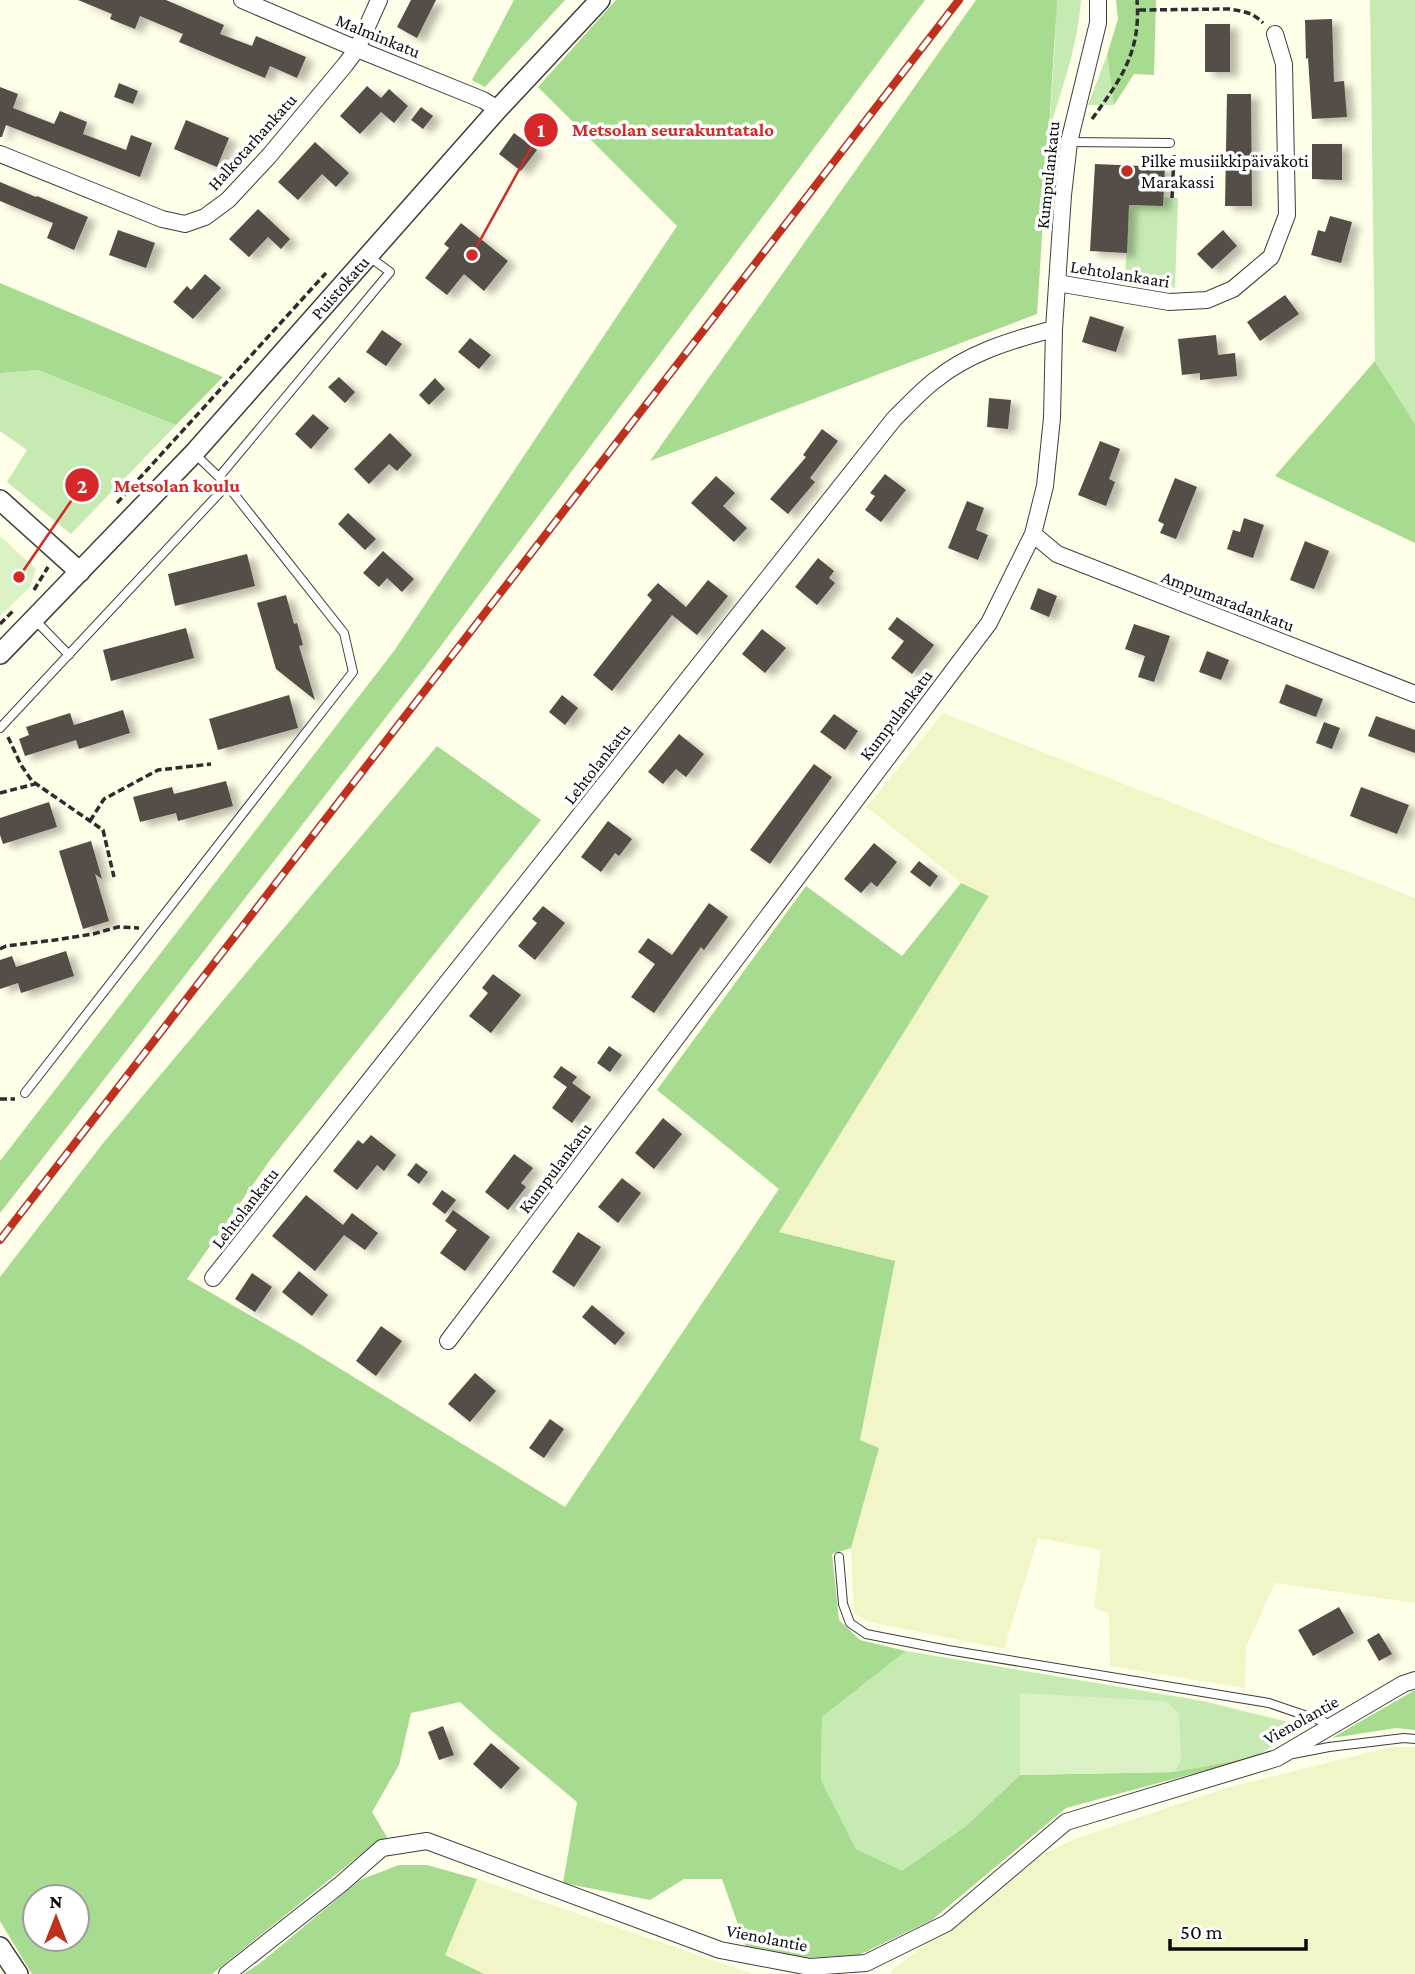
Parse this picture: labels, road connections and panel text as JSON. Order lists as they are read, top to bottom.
{
  "streets": {
    "street": [
      "Malminkatu",
      "Halkotarhankatu",
      "Kumpulankatu",
      "Lehtolankaari",
      "Puistokatu",
      "Ampumaradankatu",
      "Lehtolankatu",
      "Vienolantie"
    ]
  },
  "crossings": [
    ["Malminkatu", "Halkotarhankatu"],
    ["Malminkatu", "Puistokatu"],
    ["Kumpulankatu", "Lehtolankaari"],
    ["Kumpulankatu", "Ampumaradankatu"],
    ["Kumpulankatu", "Lehtolankatu"]
  ],
  "places": ["Pilke musiikkipäiväkoti Marakassi", "Metsolan seurakuntatalo", "Metsolan koulu"],
  "scale_bar": "50 m",
  "north": "top"
}
